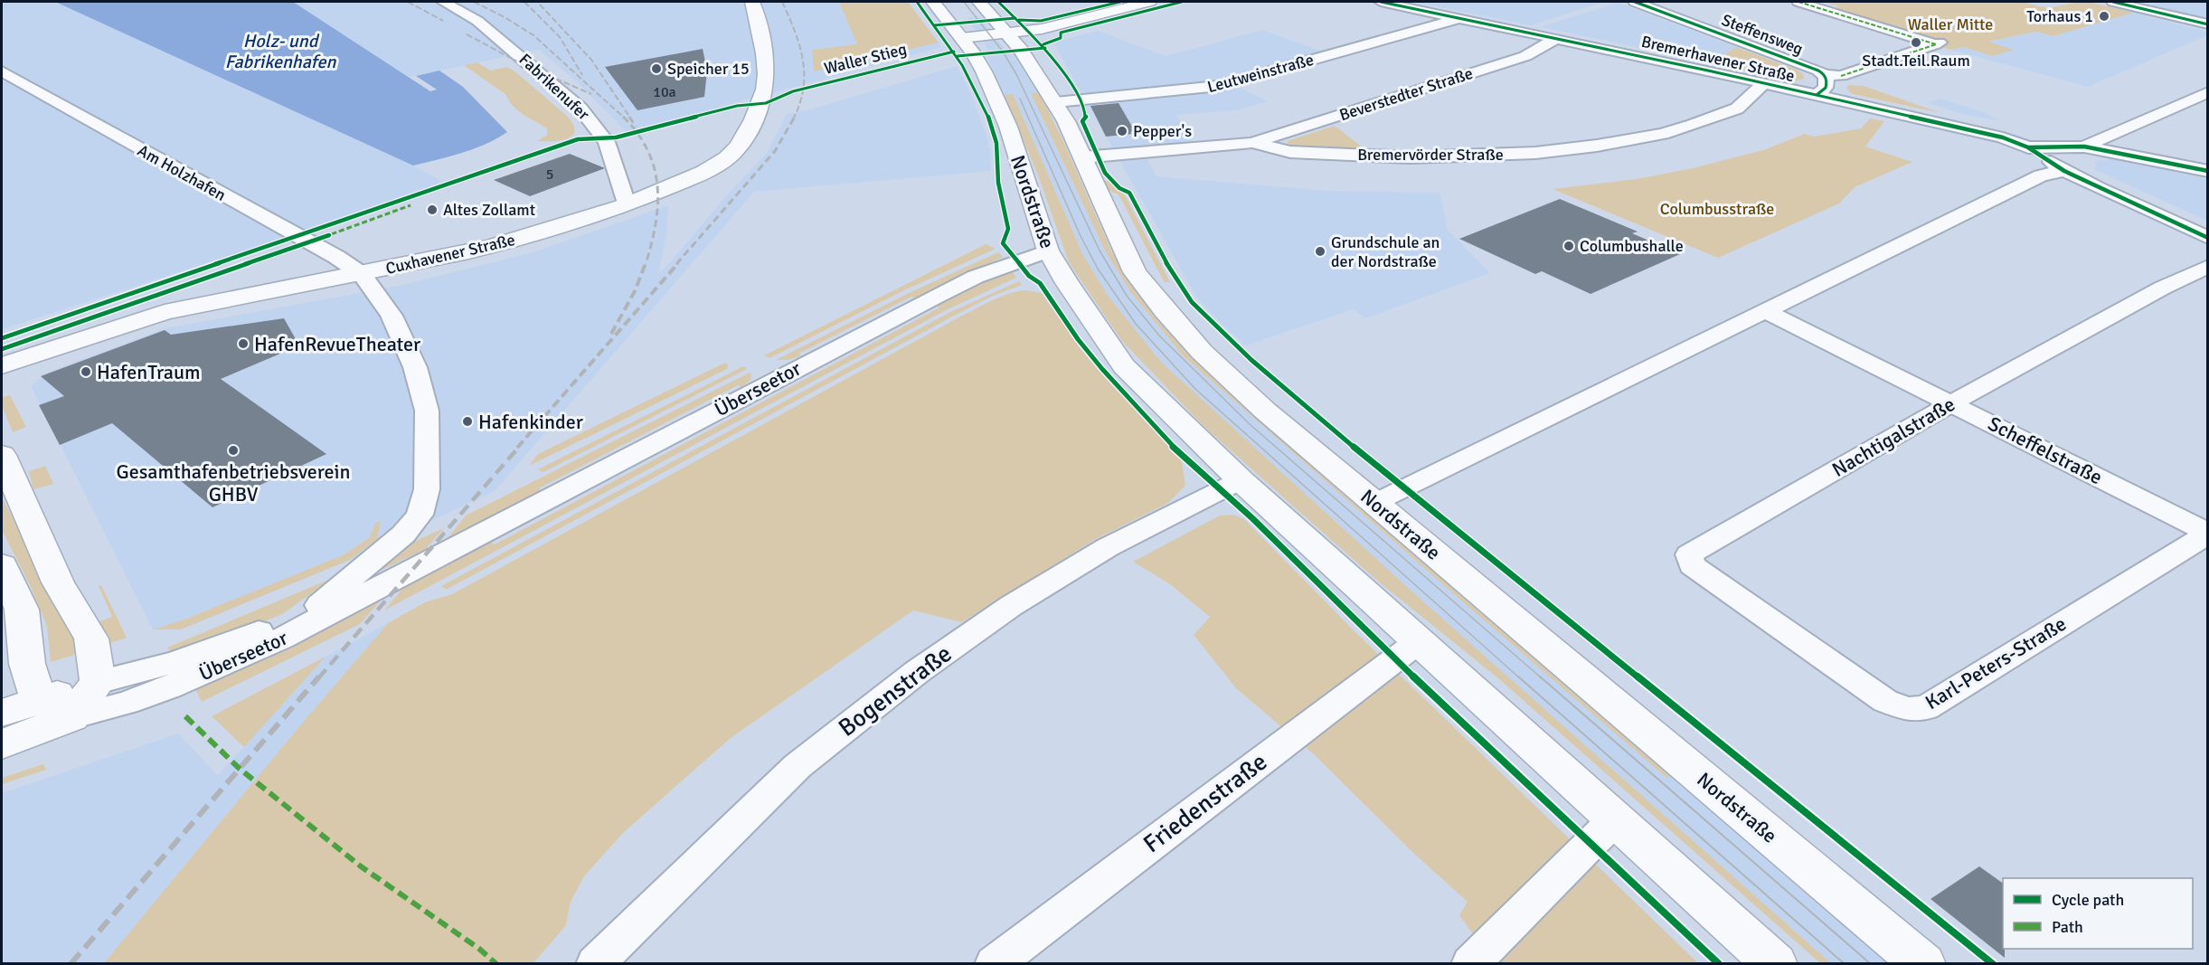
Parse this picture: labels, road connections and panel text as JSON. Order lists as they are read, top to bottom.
{
  "streets": {
    "main road": ["Nordstraße", "Cuxhavener Straße", "Überseetor"],
    "street": [
      "Steffensweg",
      "Bremerhavener Straße",
      "Leutweinstraße",
      "Fabrikenufer",
      "Beverstedter Straße",
      "Bremervörder Straße",
      "Am Holzhafen",
      "Nachtigalstraße",
      "Scheffelstraße",
      "Karl-Peters-Straße",
      "Bogenstraße",
      "Friedenstraße"
    ],
    "cycle path": ["Waller Stieg"]
  },
  "crossings": [
    ["Bremerhavener Straße", "Leutweinstraße"],
    ["Bremerhavener Straße", "Beverstedter Straße"],
    ["Bremerhavener Straße", "Bremervörder Straße"],
    ["Leutweinstraße", "Nordstraße"],
    ["Fabrikenufer", "Cuxhavener Straße"],
    ["Beverstedter Straße", "Bremervörder Straße"],
    ["Bremervörder Straße", "Nordstraße"],
    ["Am Holzhafen", "Cuxhavener Straße"],
    ["Nordstraße", "Überseetor"],
    ["Nordstraße", "Bogenstraße"],
    ["Nordstraße", "Friedenstraße"],
    ["Nachtigalstraße", "Scheffelstraße"],
    ["Nachtigalstraße", "Karl-Peters-Straße"],
    ["Scheffelstraße", "Karl-Peters-Straße"]
  ],
  "water": ["Holz- und Fabrikenhafen"],
  "parks": ["Waller Mitte", "Columbusstraße"],
  "places": [
    "Torhaus 1",
    "Stadt.Teil.Raum",
    "Speicher 15",
    "Pepper's",
    "Altes Zollamt",
    "Columbushalle",
    "Grundschule an der Nordstraße",
    "HafenRevueTheater",
    "HafenTraum",
    "Hafenkinder",
    "Gesamthafenbetriebsverein GHBV"
  ],
  "house_numbers": ["10a", "5"],
  "legend": ["Cycle path", "Path"]
}
